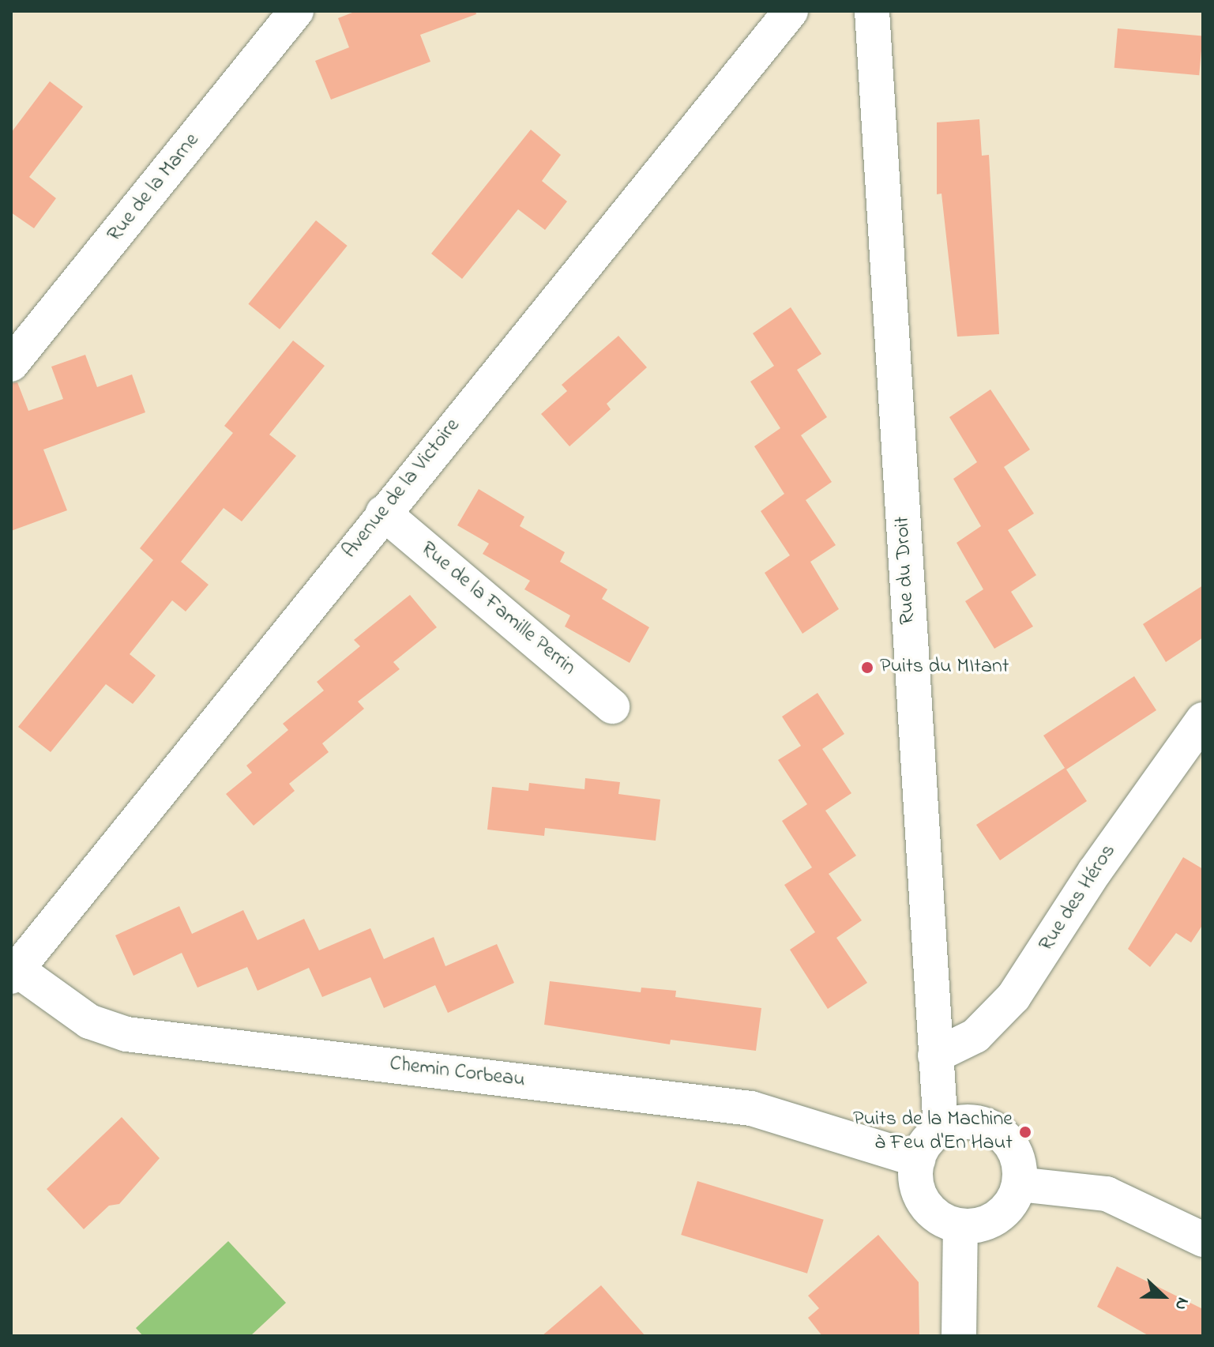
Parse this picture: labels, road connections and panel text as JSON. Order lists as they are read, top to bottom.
{
  "streets": {
    "street": [
      "Rue de la Marne",
      "Avenue de la Victoire",
      "Rue du Droit",
      "Rue de la Famille Perrin",
      "Rue des Héros",
      "Chemin Corbeau"
    ]
  },
  "crossings": [
    ["Avenue de la Victoire", "Rue de la Famille Perrin"],
    ["Avenue de la Victoire", "Chemin Corbeau"],
    ["Rue du Droit", "Rue des Héros"],
    ["Rue du Droit", "Chemin Corbeau"]
  ],
  "places": ["Puits du MItant", "Puits de la Machine à Feu d'En Haut"],
  "north": "right"
}
